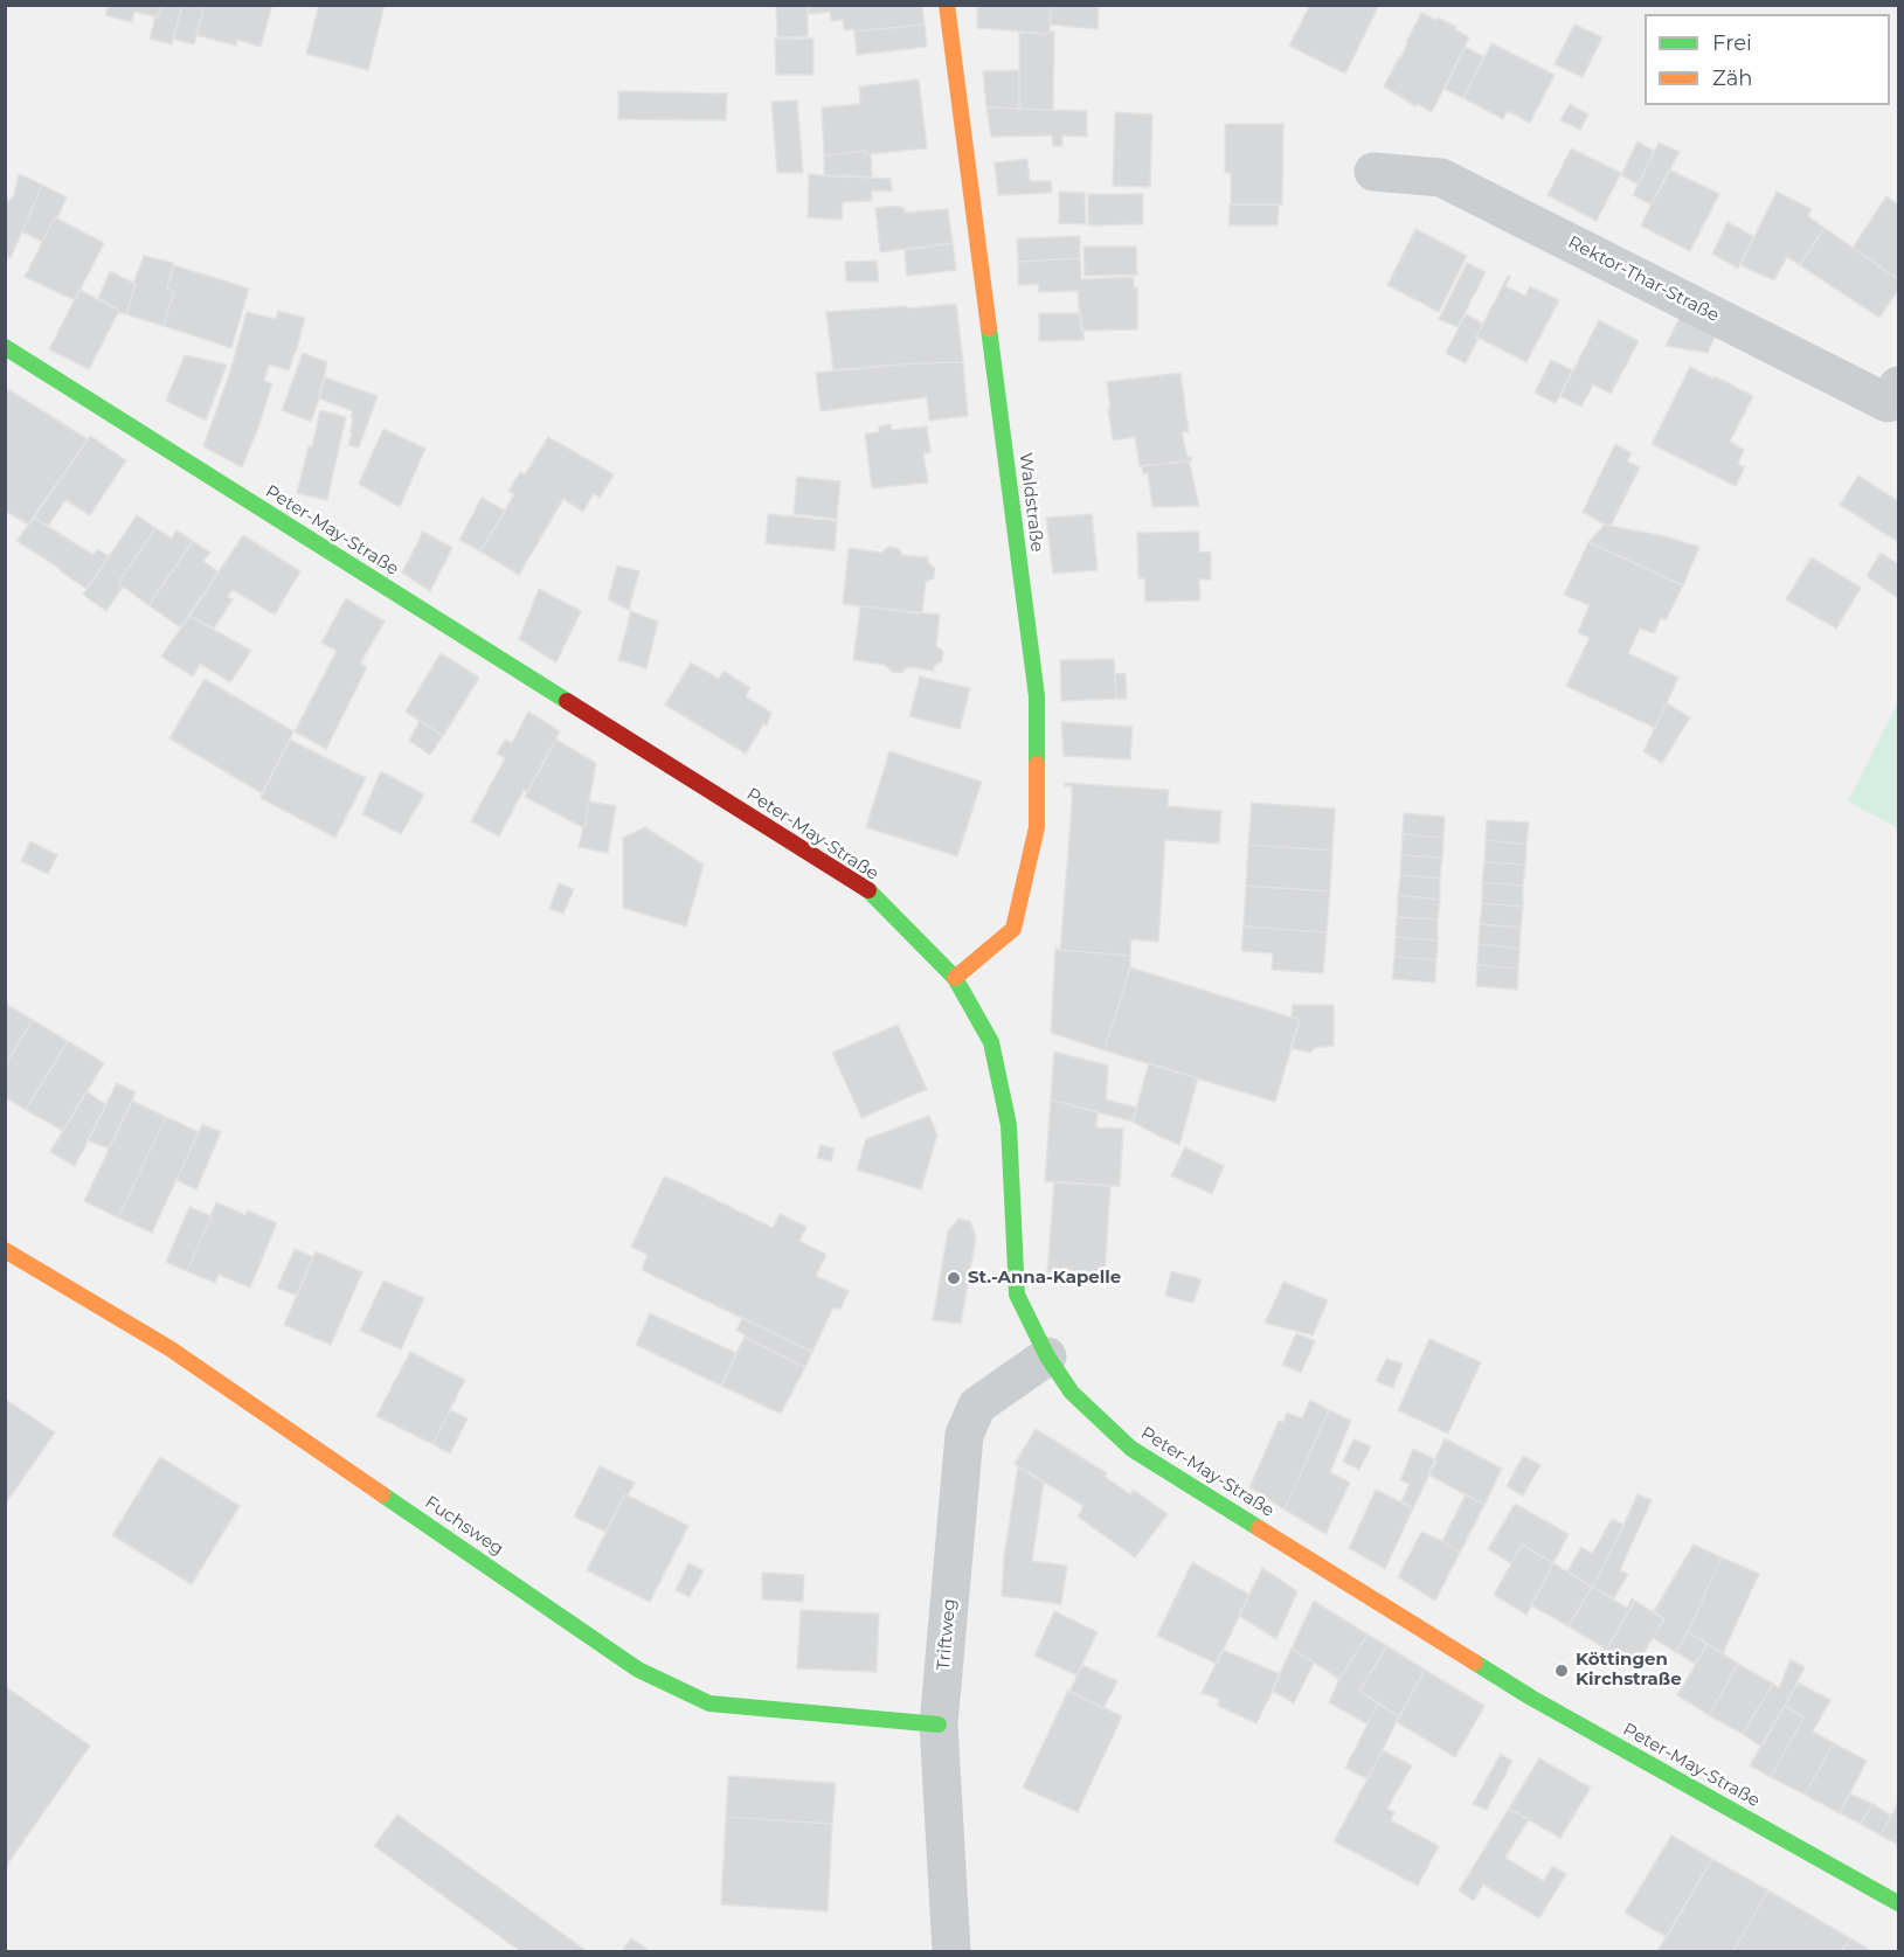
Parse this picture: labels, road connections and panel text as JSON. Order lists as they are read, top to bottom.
{
  "streets": {
    "main road": ["Waldstraße", "Peter-May-Straße", "Fuchsweg"],
    "street": ["Rektor-Thar-Straße", "Triftweg"]
  },
  "crossings": [
    ["Waldstraße", "Peter-May-Straße"],
    ["Peter-May-Straße", "Triftweg"],
    ["Fuchsweg", "Triftweg"]
  ],
  "places": ["St.-Anna-Kapelle", "Köttingen Kirchstraße"],
  "legend": ["Frei", "Zäh"]
}
